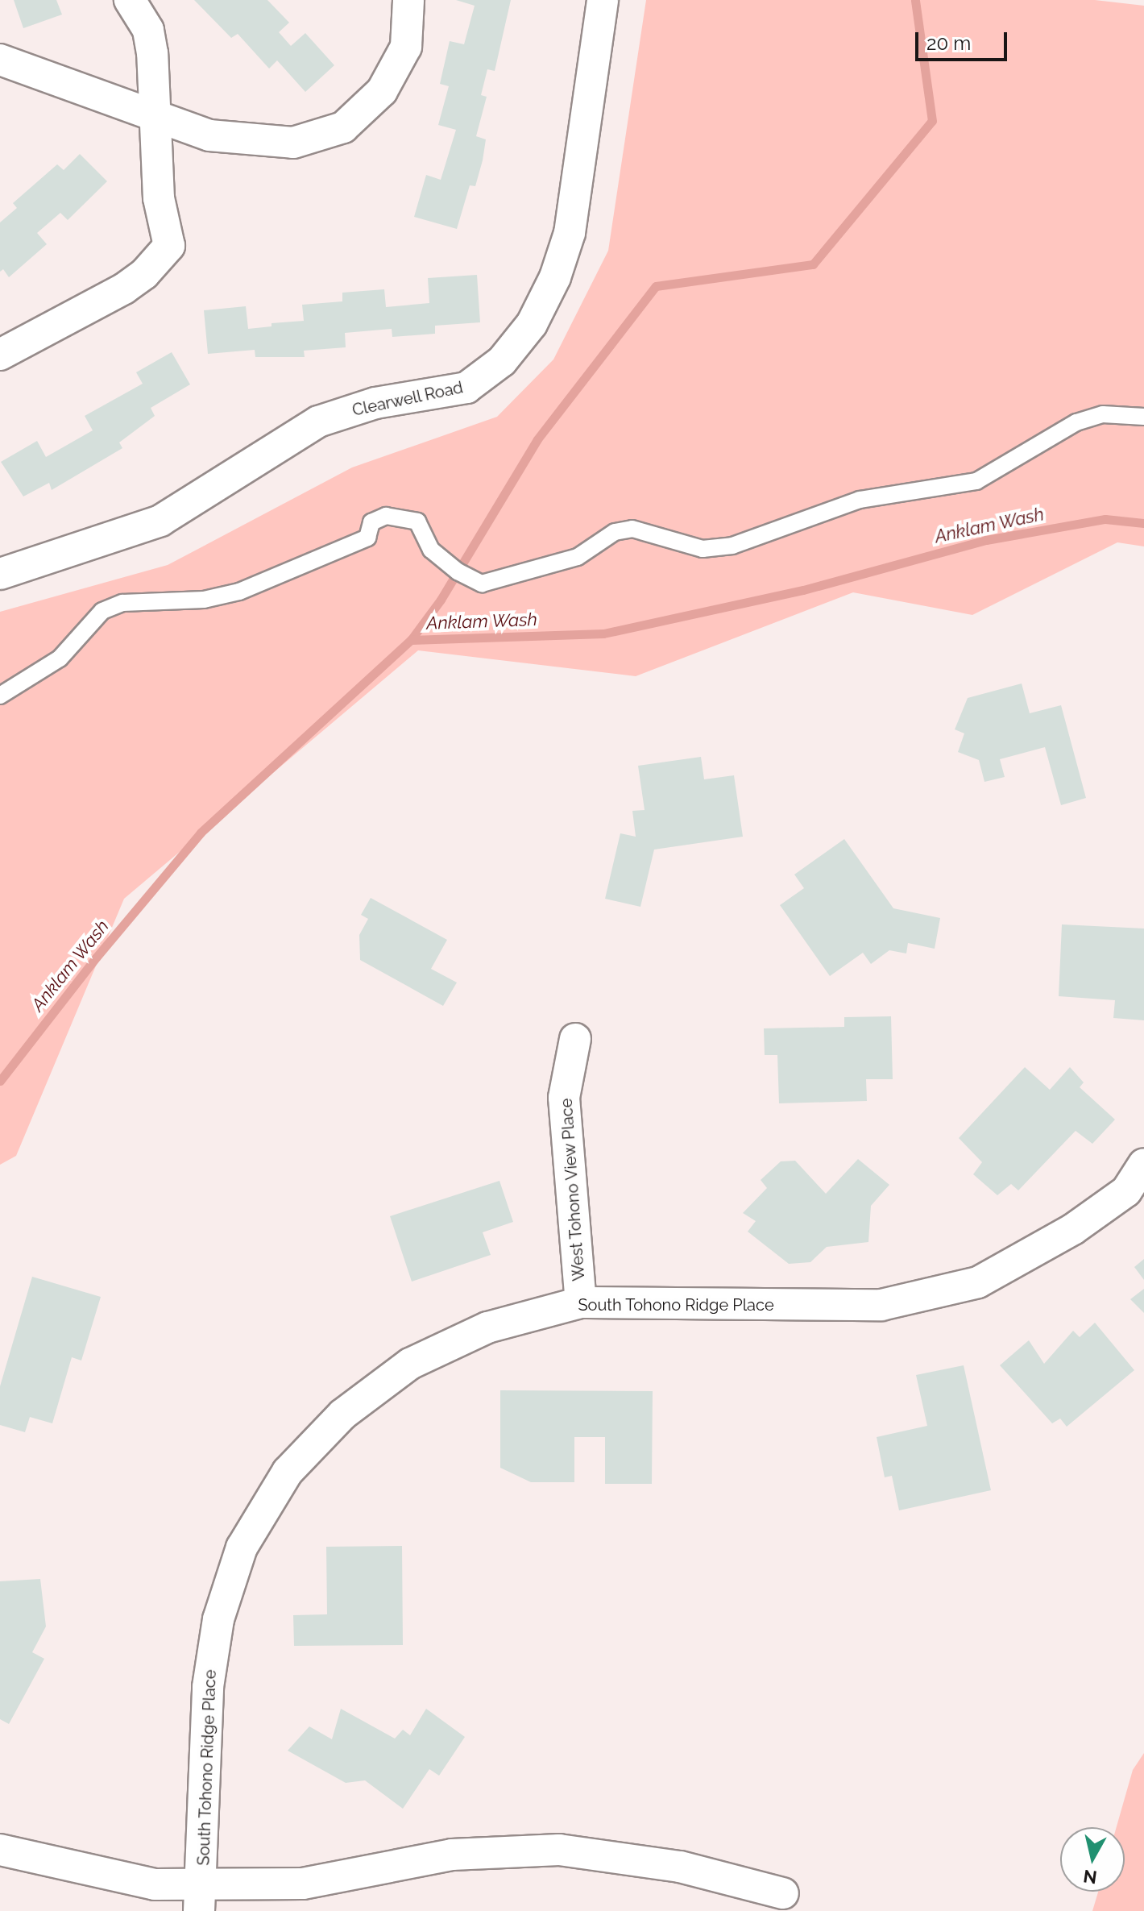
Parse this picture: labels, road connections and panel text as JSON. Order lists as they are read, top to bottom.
{
  "streets": {
    "street": ["Clearwell Road", "West Tohono View Place", "South Tohono Ridge Place"]
  },
  "crossings": [
    ["West Tohono View Place", "South Tohono Ridge Place"]
  ],
  "water": ["Anklam Wash"],
  "scale_bar": "20 m",
  "north": "bottom"
}
